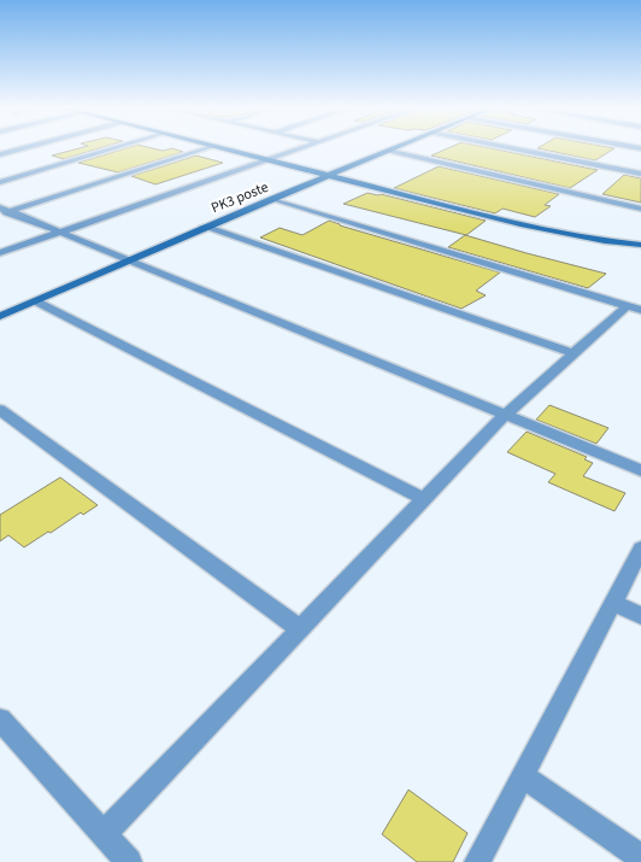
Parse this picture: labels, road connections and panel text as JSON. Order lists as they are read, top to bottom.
{
  "streets": {
    "street": ["PK3 poste"]
  }
}
